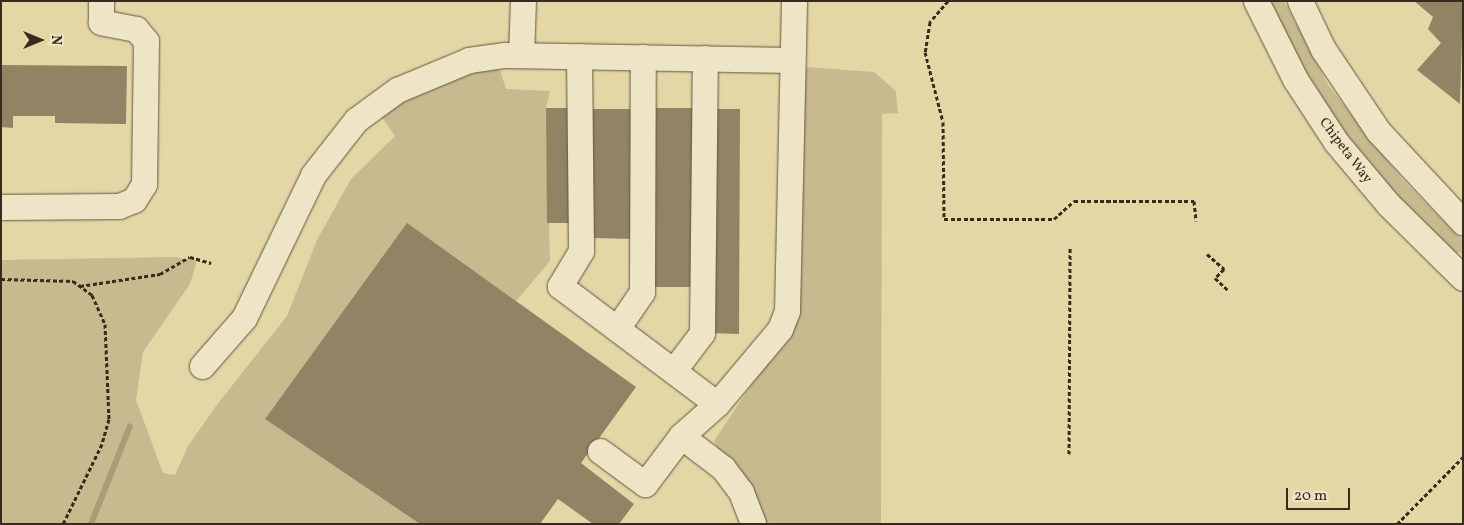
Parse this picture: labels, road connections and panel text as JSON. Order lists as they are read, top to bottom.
{
  "streets": {
    "street": ["Chipeta Way"]
  },
  "scale_bar": "20 m",
  "north": "right"
}
